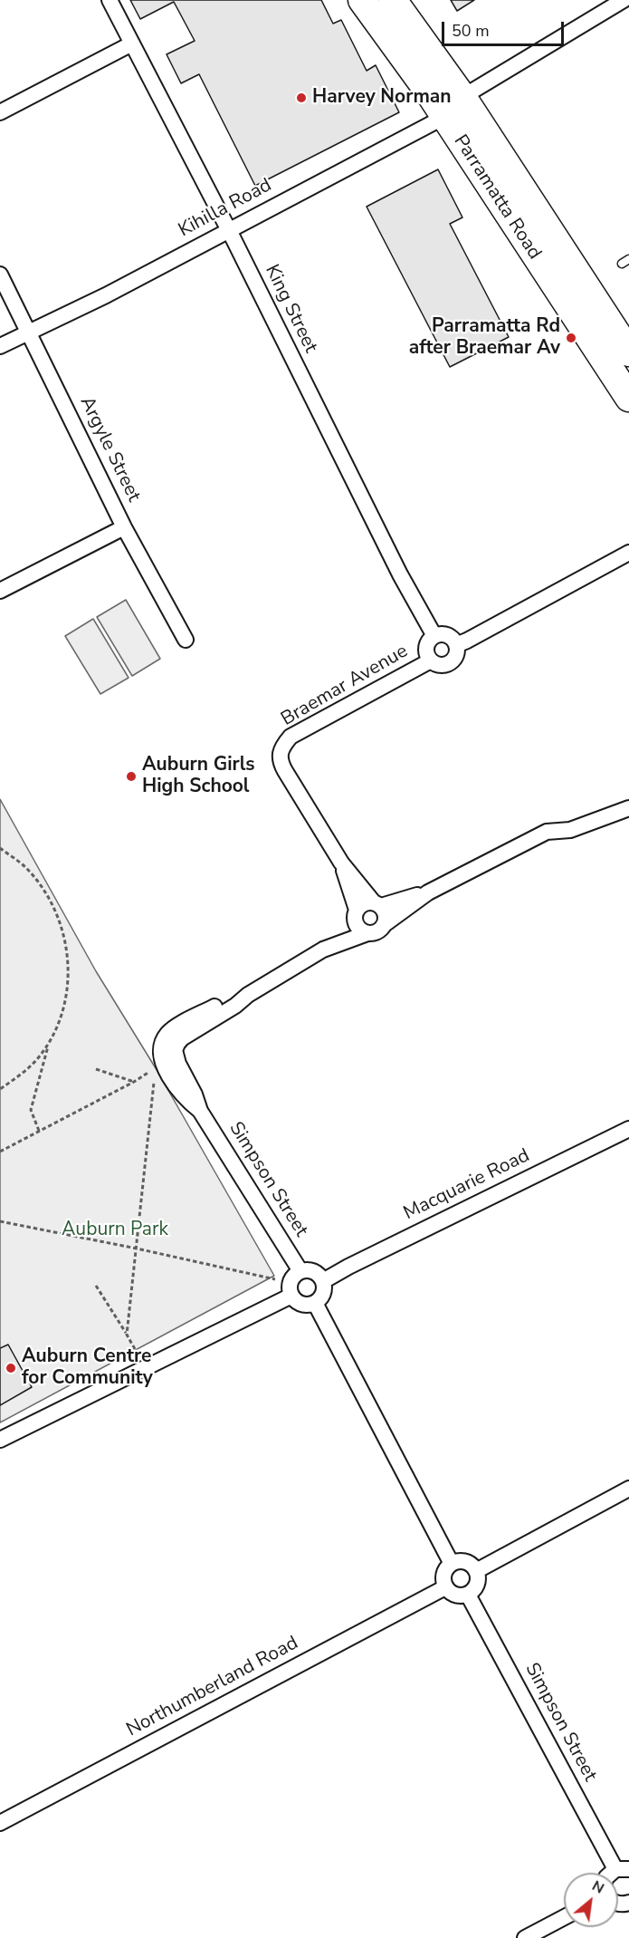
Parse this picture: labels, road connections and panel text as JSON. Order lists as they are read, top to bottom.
{
  "streets": {
    "highway": ["Parramatta Road"],
    "street": [
      "Kihilla Road",
      "King Street",
      "Argyle Street",
      "Braemar Avenue",
      "Simpson Street",
      "Macquarie Road",
      "Northumberland Road"
    ]
  },
  "crossings": [
    ["Parramatta Road", "Kihilla Road"],
    ["Kihilla Road", "King Street"],
    ["Kihilla Road", "Argyle Street"],
    ["King Street", "Braemar Avenue"],
    ["Simpson Street", "Macquarie Road"],
    ["Simpson Street", "Northumberland Road"]
  ],
  "parks": ["Auburn Park"],
  "places": [
    "Harvey Norman",
    "Parramatta Rd after Braemar Av",
    "Auburn Girls High School",
    "Auburn Centre for Community"
  ],
  "scale_bar": "50 m",
  "north": "top right"
}
